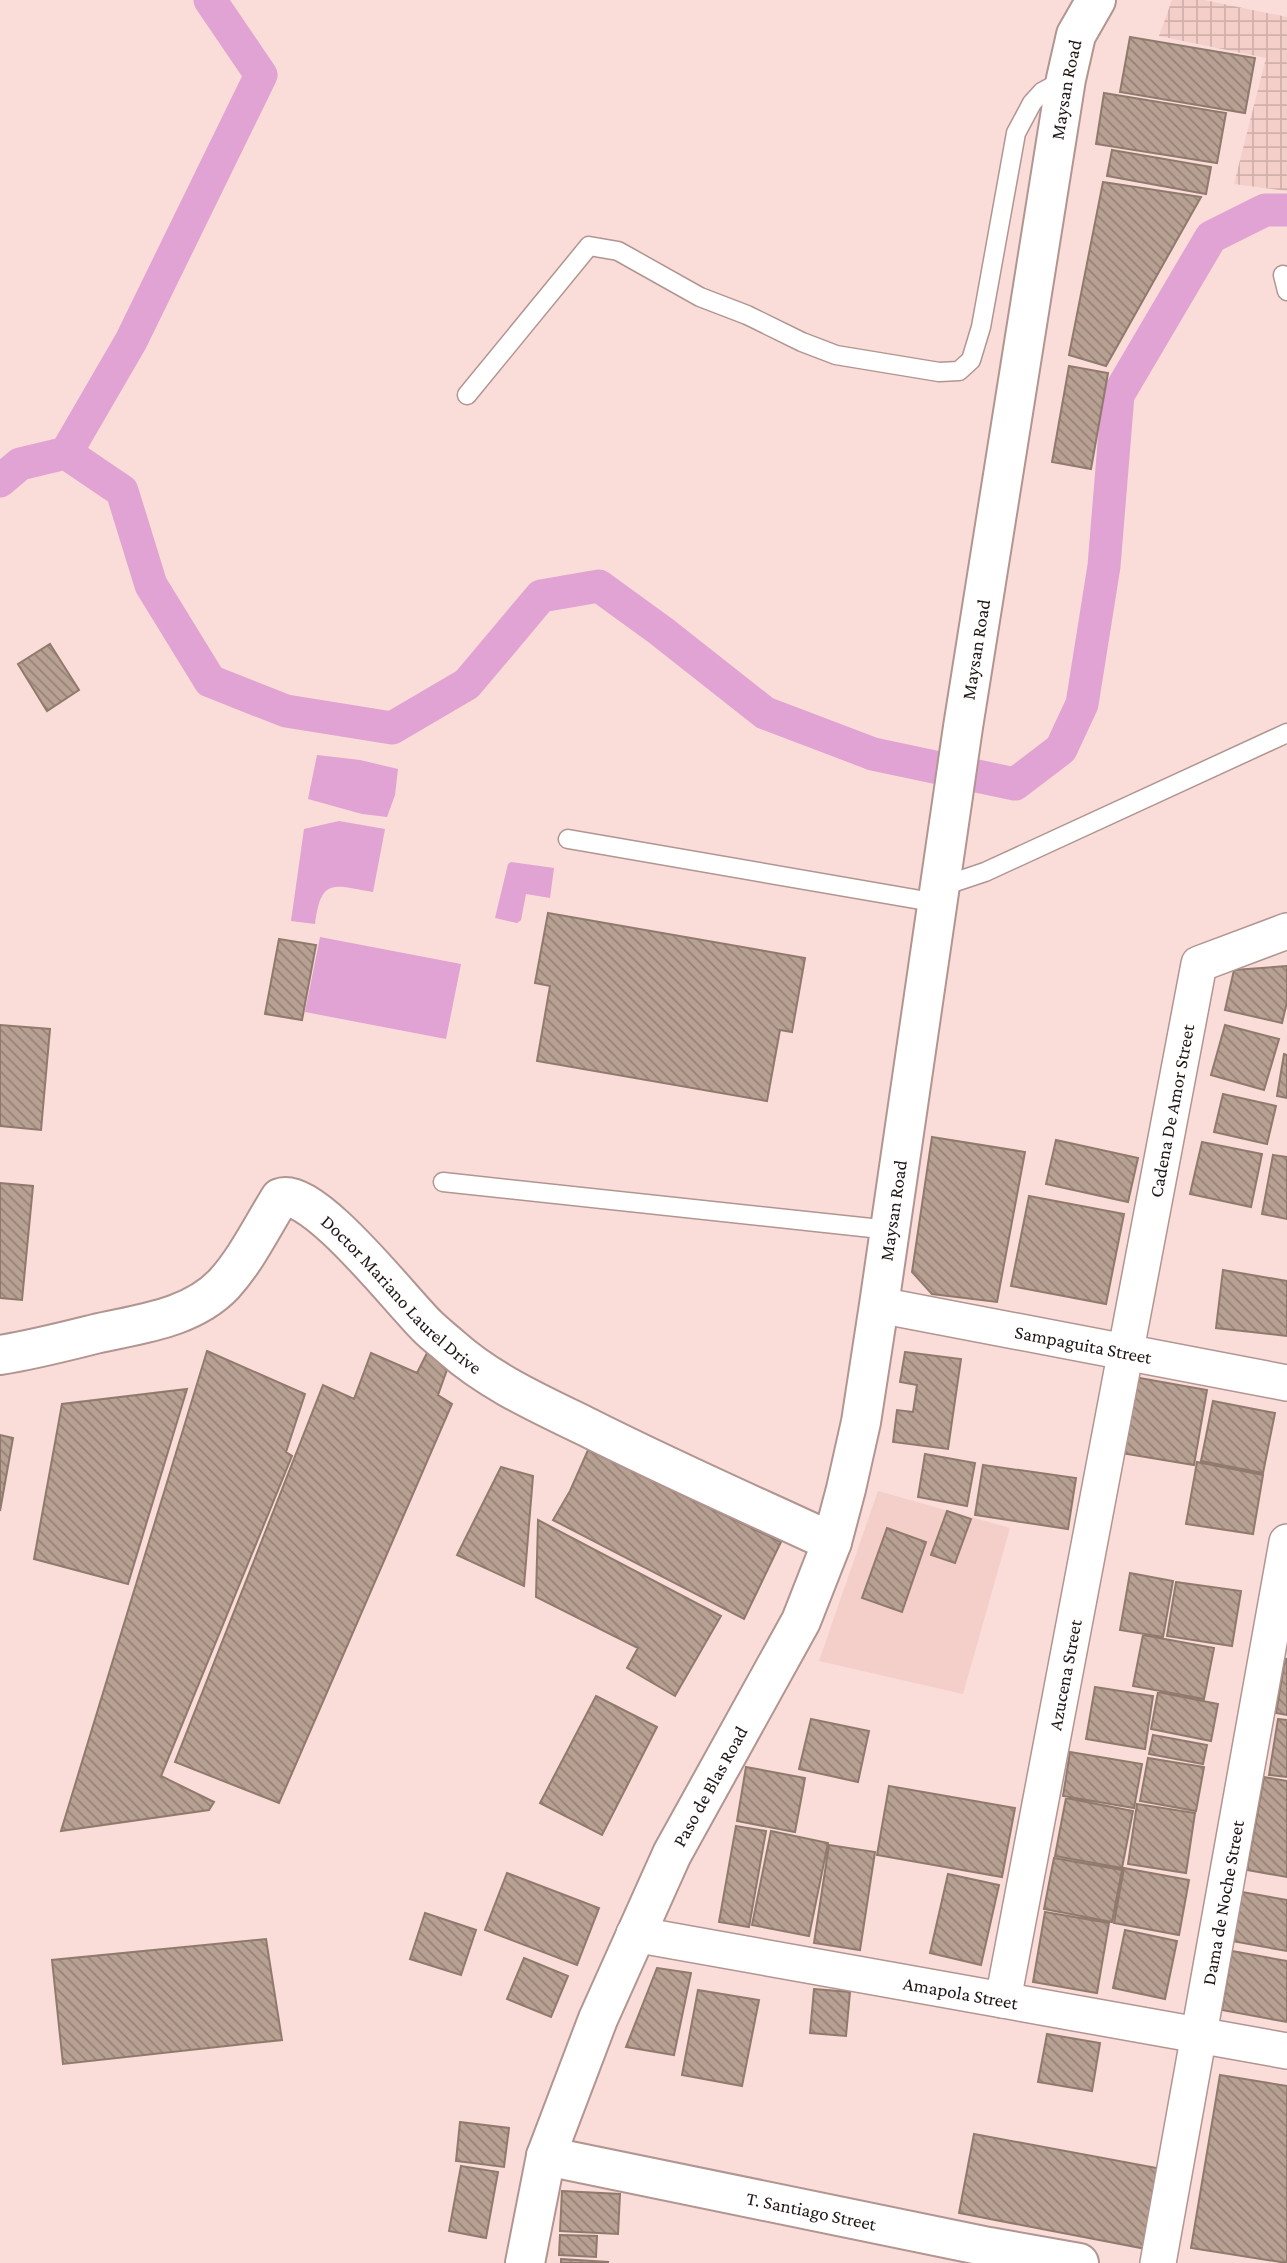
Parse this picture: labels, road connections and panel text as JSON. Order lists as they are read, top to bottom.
{
  "streets": {
    "main road": [
      "Maysan Road",
      "Doctor Mariano Laurel Drive",
      "Paso de Blas Road",
      "T. Santiago Street"
    ],
    "street": [
      "Cadena De Amor Street",
      "Sampaguita Street",
      "Azucena Street",
      "Dama de Noche Street",
      "Amapola Street"
    ]
  },
  "crossings": [
    ["Maysan Road", "Sampaguita Street"],
    ["Maysan Road", "Paso de Blas Road"],
    ["Cadena De Amor Street", "Sampaguita Street"],
    ["Cadena De Amor Street", "Azucena Street"],
    ["Doctor Mariano Laurel Drive", "Paso de Blas Road"],
    ["Sampaguita Street", "Azucena Street"],
    ["Sampaguita Street", "Paso de Blas Road"],
    ["Azucena Street", "Amapola Street"],
    ["Paso de Blas Road", "Amapola Street"],
    ["Paso de Blas Road", "T. Santiago Street"],
    ["Dama de Noche Street", "Amapola Street"]
  ]
}
